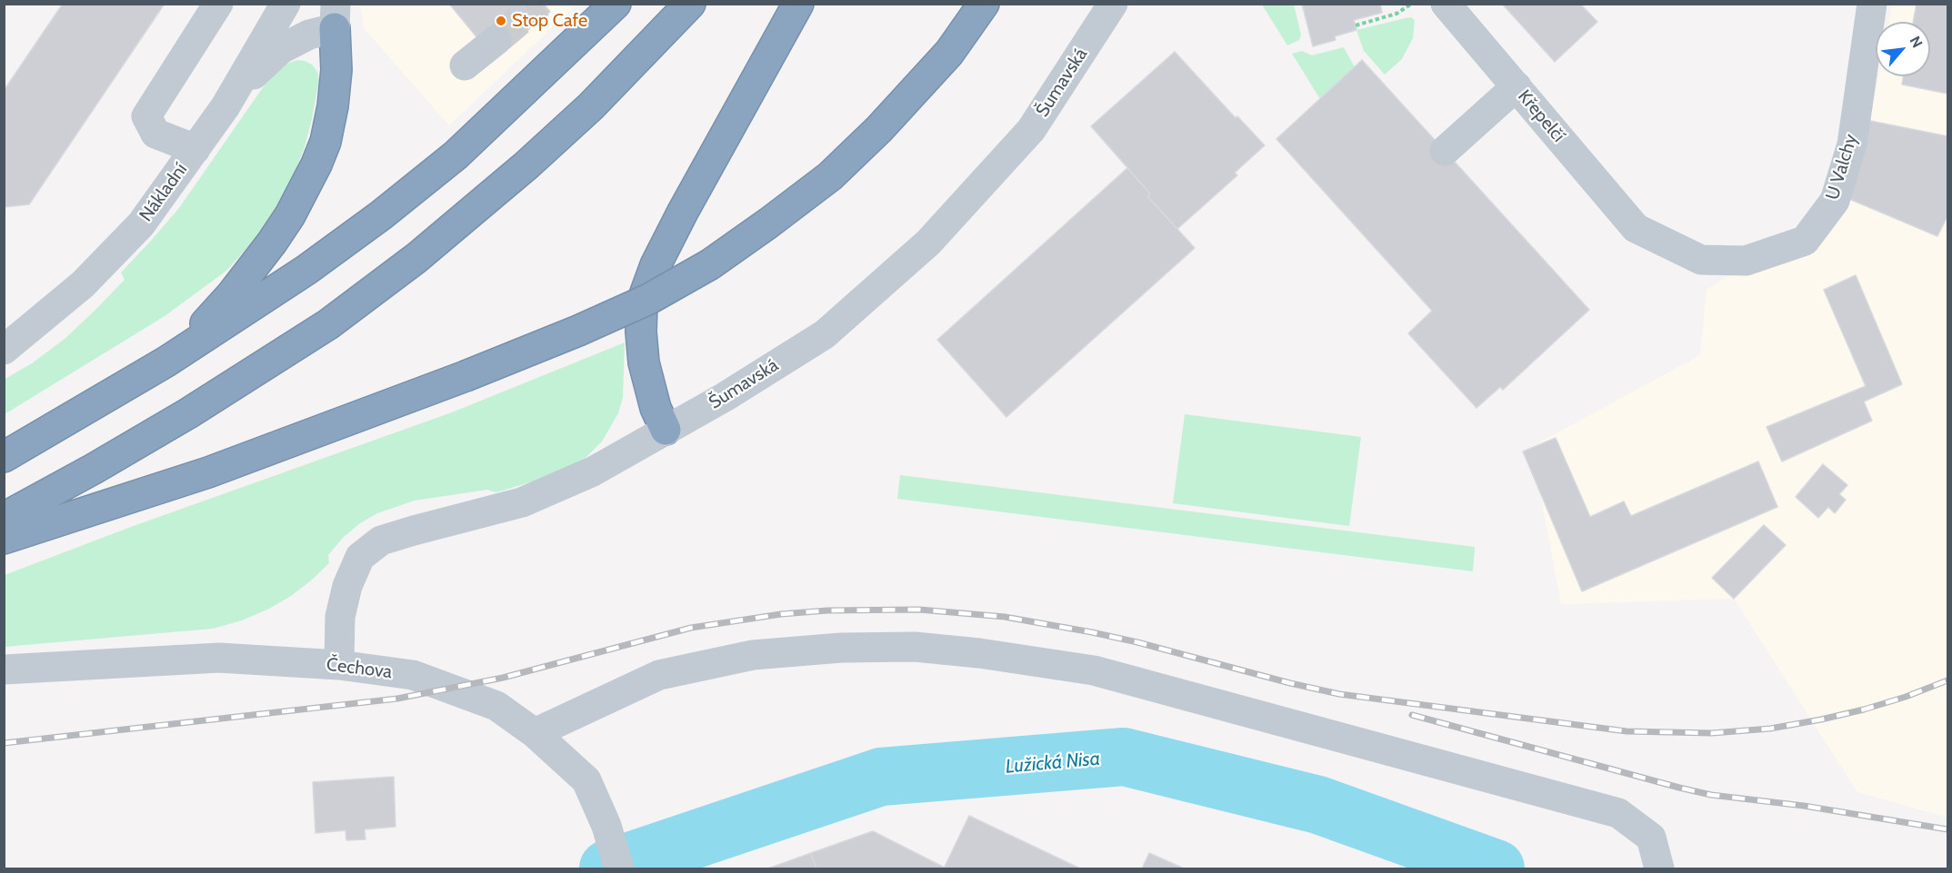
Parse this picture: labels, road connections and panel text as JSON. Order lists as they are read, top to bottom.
{
  "streets": {
    "street": [
      "Šumavská",
      "Křepelčí",
      "U Valchy",
      "Nákladní",
      "Čechova"
    ]
  },
  "crossings": [
    ["Šumavská", "Čechova"],
    ["Křepelčí", "U Valchy"]
  ],
  "water": ["Lužická Nisa"],
  "places": ["Stop Cafe"],
  "north": "top right"
}
